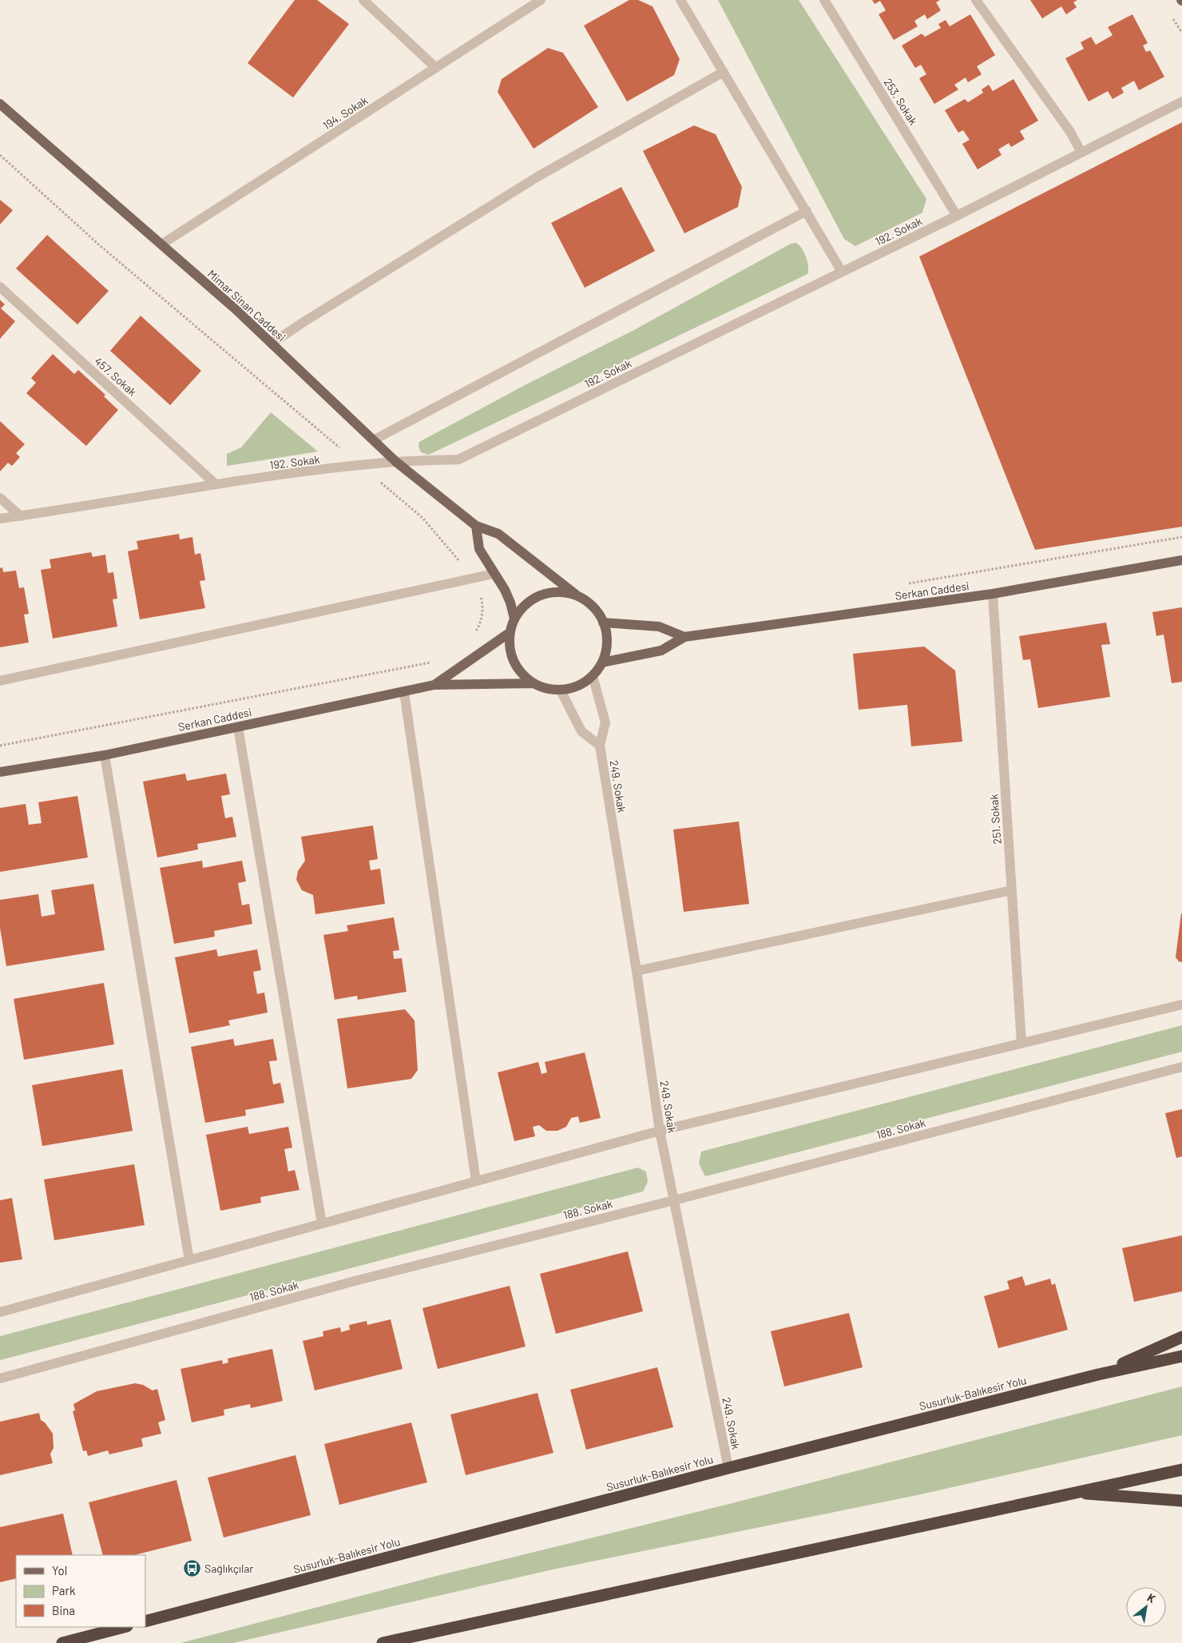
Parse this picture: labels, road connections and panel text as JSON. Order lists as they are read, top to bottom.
{
  "streets": {
    "highway": ["Susurluk-Balıkesir Yolu"],
    "main road": ["Mimar Sinan Caddesi", "Serkan Caddesi"],
    "street": [
      "253. Sokak",
      "194. Sokak",
      "192. Sokak",
      "457. Sokak",
      "249. Sokak",
      "251. Sokak",
      "188. Sokak"
    ]
  },
  "crossings": [
    ["253. Sokak", "192. Sokak"],
    ["194. Sokak", "Mimar Sinan Caddesi"],
    ["192. Sokak", "Mimar Sinan Caddesi"],
    ["192. Sokak", "457. Sokak"],
    ["Mimar Sinan Caddesi", "Serkan Caddesi"],
    ["Serkan Caddesi", "251. Sokak"],
    ["249. Sokak", "188. Sokak"],
    ["249. Sokak", "Susurluk-Balıkesir Yolu"]
  ],
  "places": {
    "bus stop": ["Sağlıkçılar"]
  },
  "legend": ["Yol", "Park", "Bina"],
  "north": "top right"
}
